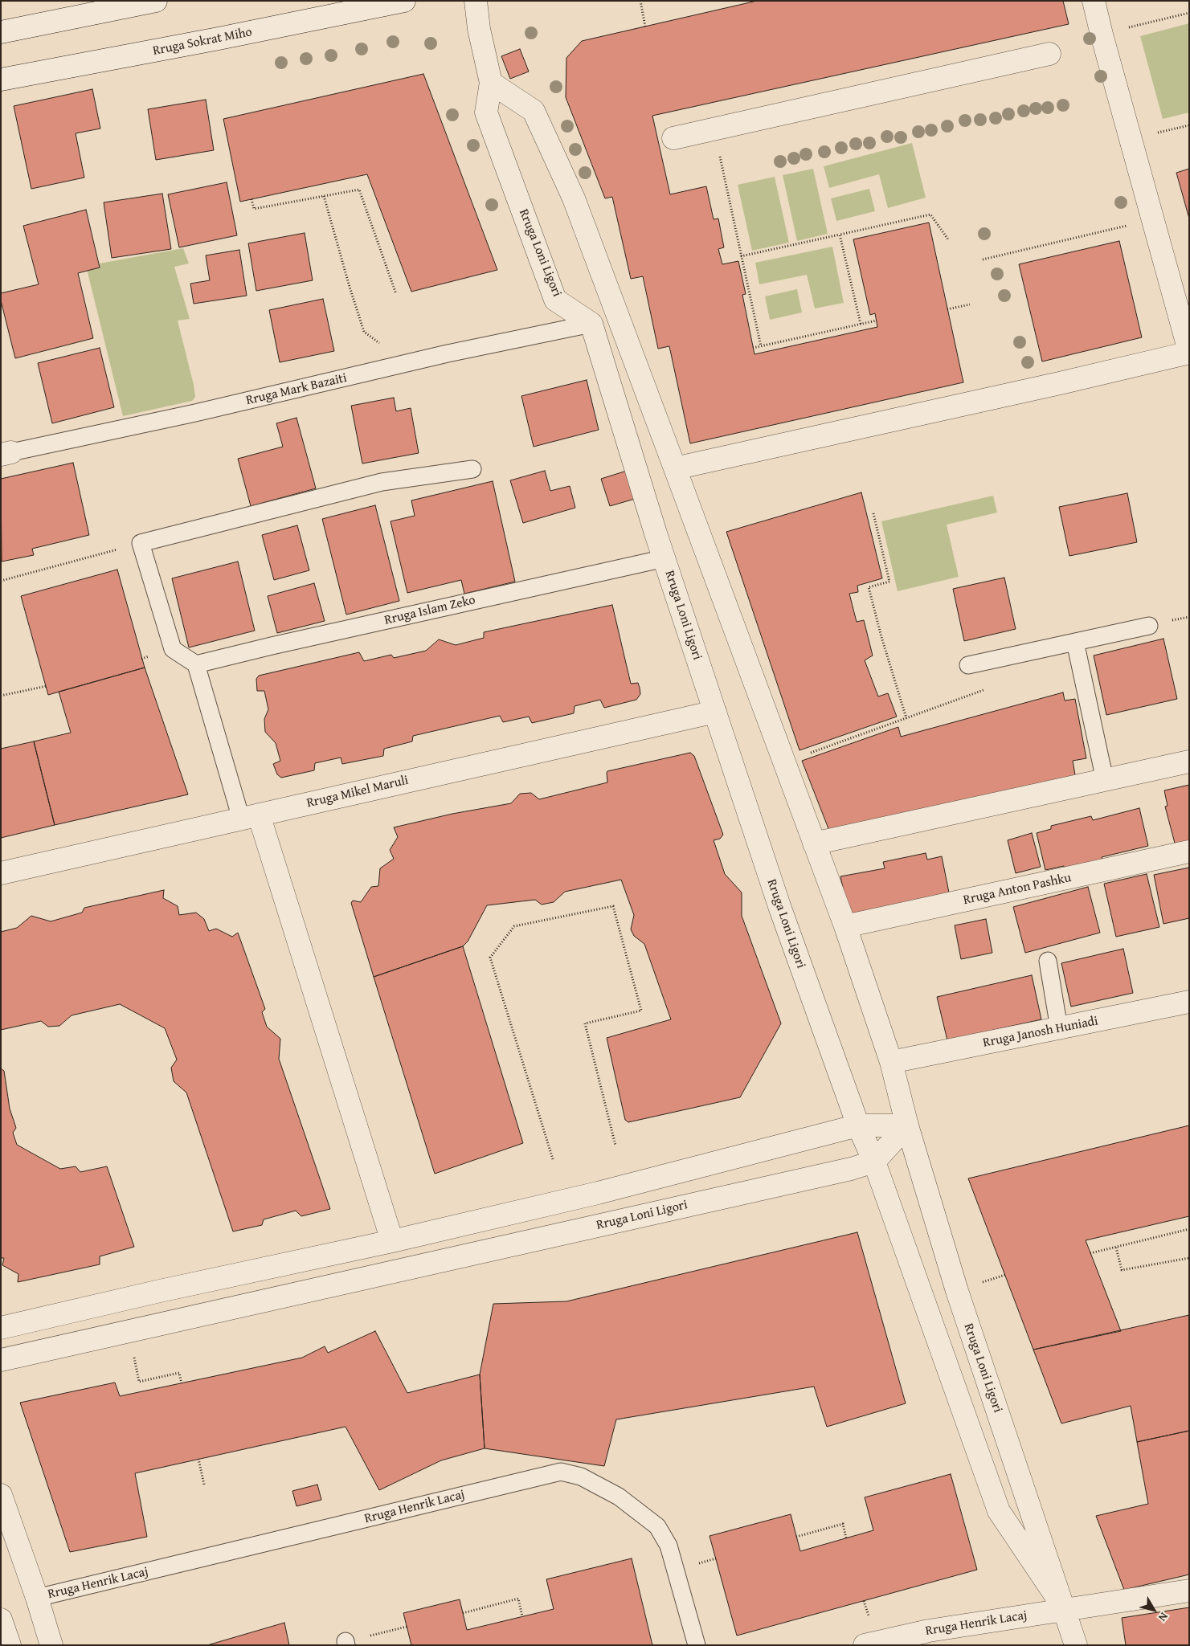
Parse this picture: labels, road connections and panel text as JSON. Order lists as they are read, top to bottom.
{
  "streets": {
    "street": [
      "Rruga Sokrat Miho",
      "Rruga Loni Ligori",
      "Rruga Mikel Maruli",
      "Rruga Anton Pashku",
      "Rruga Janosh Huniadi",
      "Rruga Henrik Lacaj"
    ],
    "lane": ["Rruga Mark Bazaiti", "Rruga Islam Zeko"]
  },
  "crossings": [
    ["Rruga Loni Ligori", "Rruga Mark Bazaiti"],
    ["Rruga Loni Ligori", "Rruga Islam Zeko"],
    ["Rruga Loni Ligori", "Rruga Mikel Maruli"],
    ["Rruga Loni Ligori", "Rruga Anton Pashku"],
    ["Rruga Loni Ligori", "Rruga Janosh Huniadi"],
    ["Rruga Loni Ligori", "Rruga Henrik Lacaj"]
  ],
  "north": "bottom right"
}
